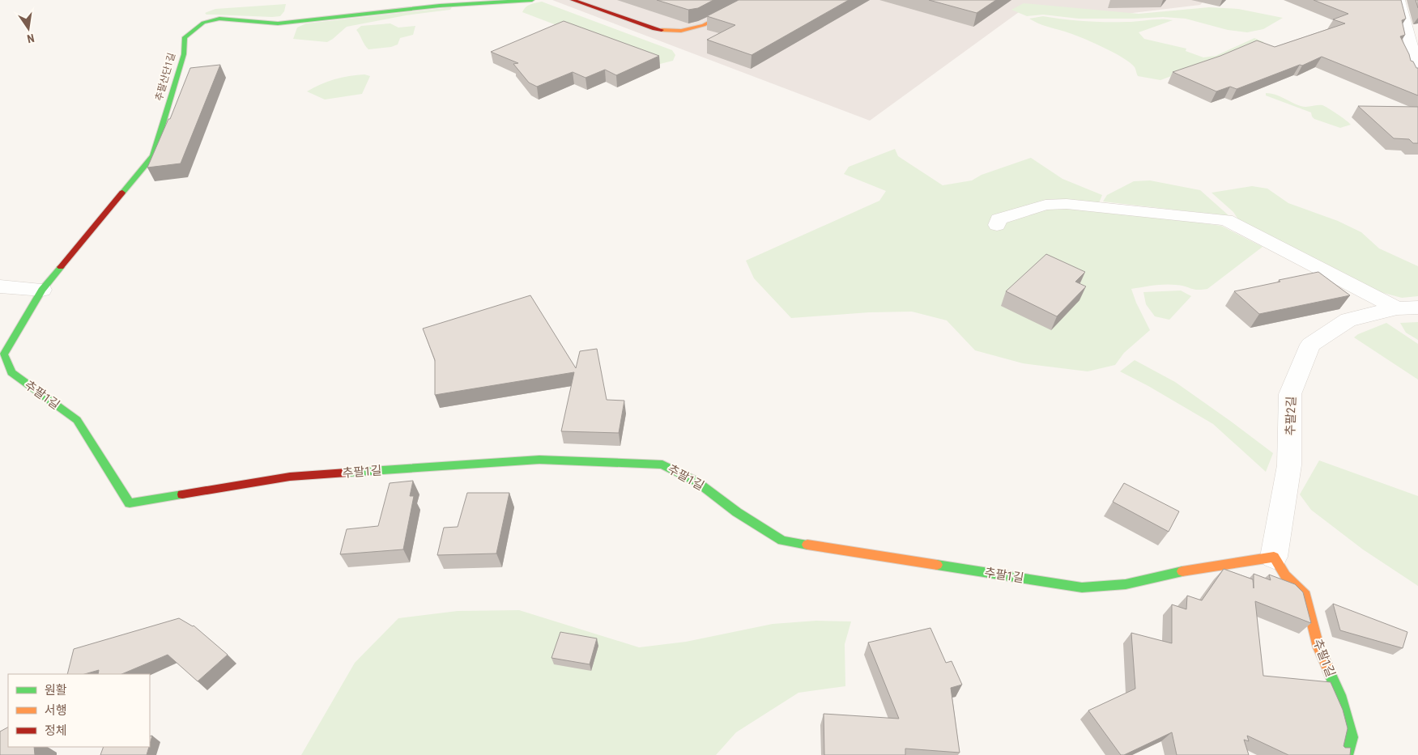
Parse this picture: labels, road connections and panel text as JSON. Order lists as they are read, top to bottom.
{
  "streets": {
    "street": ["추팔산단1길", "추팔1길", "추팔2길"]
  },
  "crossings": [
    ["추팔산단1길", "추팔1길"],
    ["추팔1길", "추팔2길"]
  ],
  "legend": ["원활", "서행", "정체"],
  "north": "bottom"
}
